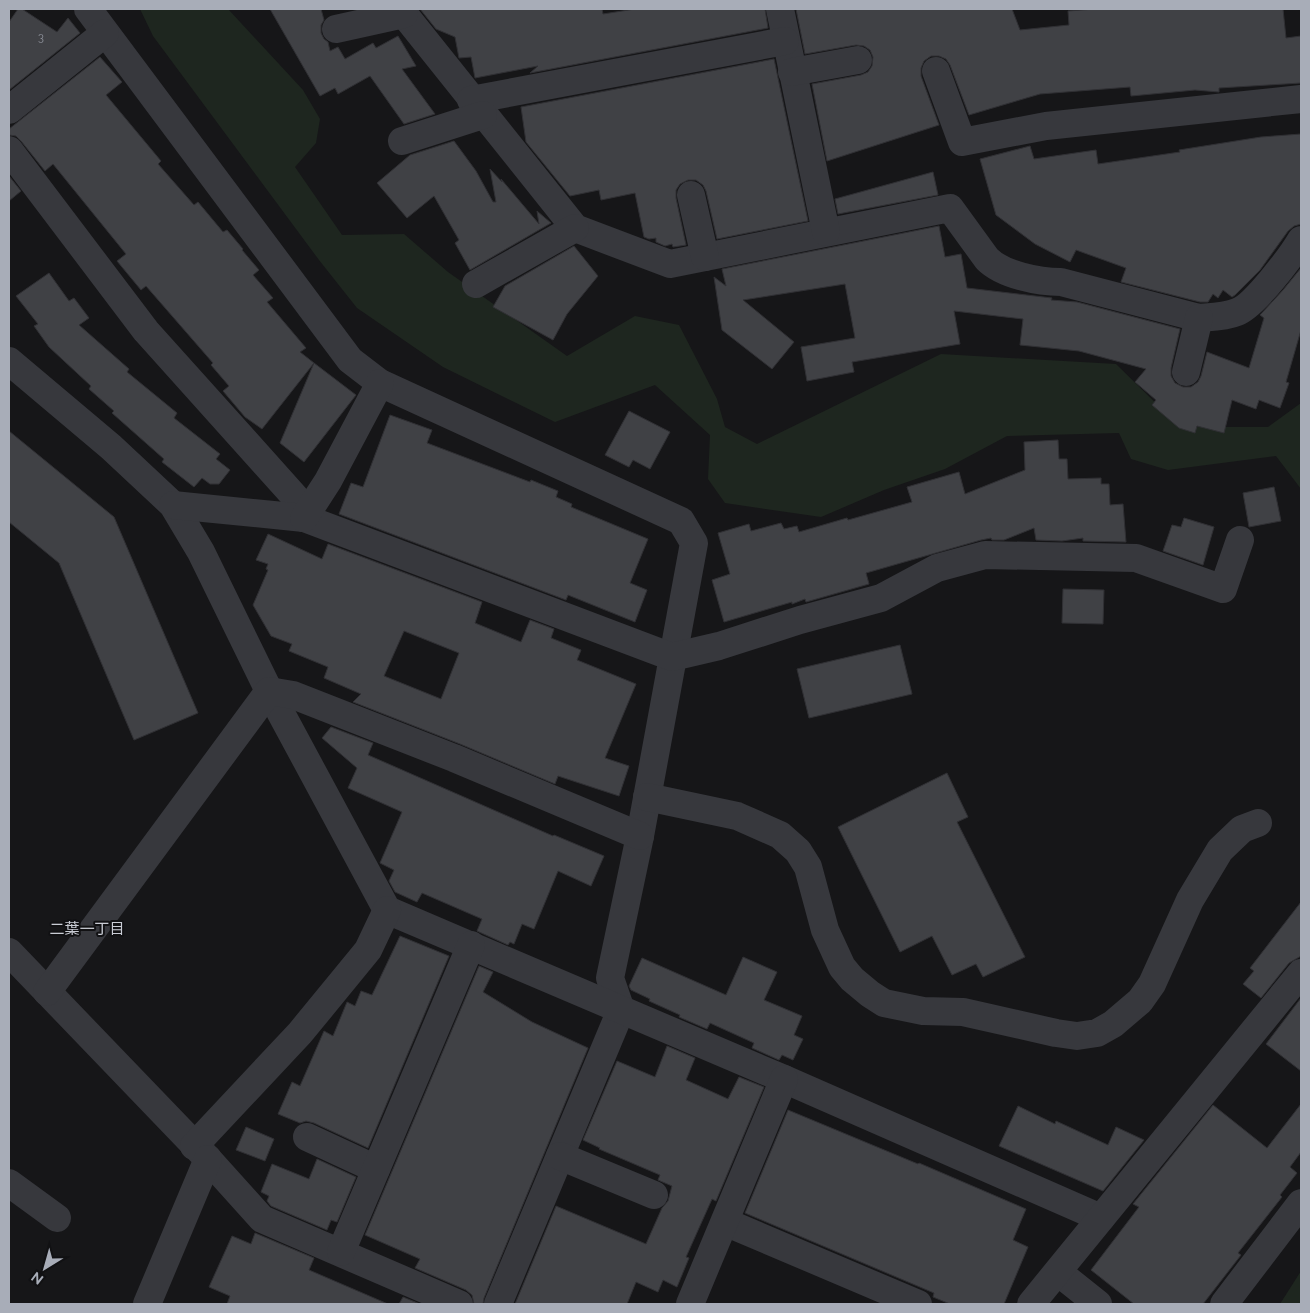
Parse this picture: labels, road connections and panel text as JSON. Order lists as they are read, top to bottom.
{
  "districts": ["二葉一丁目"],
  "house_numbers": ["3"],
  "north": "bottom left"
}
